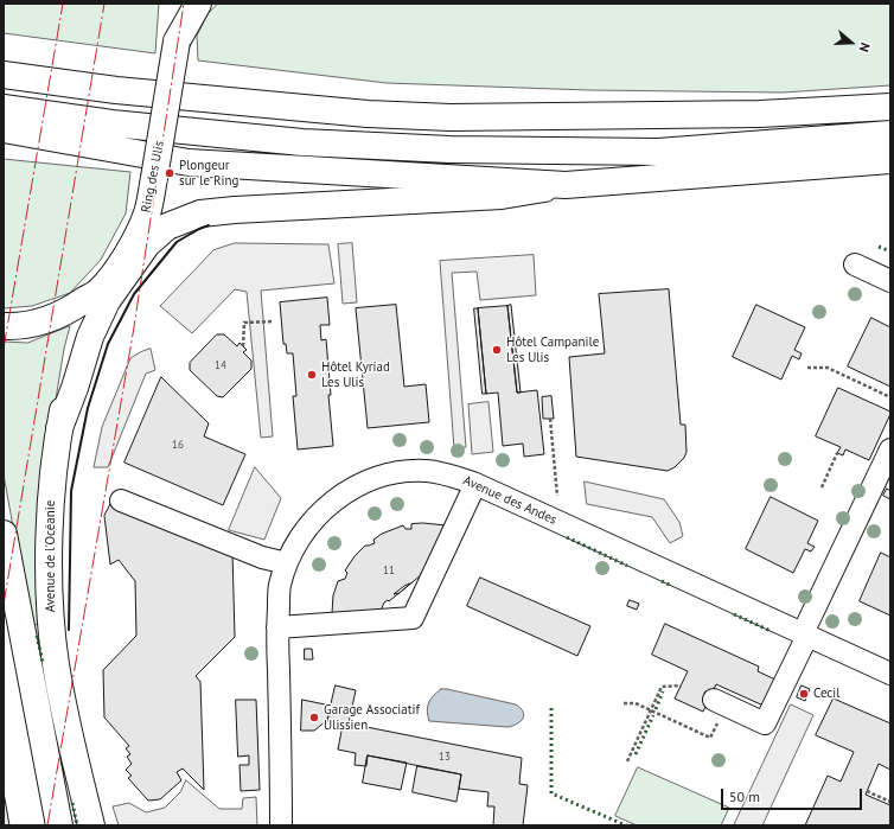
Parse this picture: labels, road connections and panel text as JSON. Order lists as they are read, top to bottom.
{
  "streets": {
    "main road": ["Ring des Ulis", "Avenue de l'Océanie"],
    "street": ["Avenue des Andes"]
  },
  "crossings": [
    ["Ring des Ulis", "Avenue de l'Océanie"]
  ],
  "places": [
    "Plongeur sur le Ring",
    "Hôtel Campanile Les Ulis",
    "Hôtel Kyriad Les Ulis",
    "Cecil",
    "Garage Associatif Ulissien"
  ],
  "house_numbers": [
    "14",
    "16",
    "11",
    "13"
  ],
  "scale_bar": "50 m",
  "north": "right"
}
